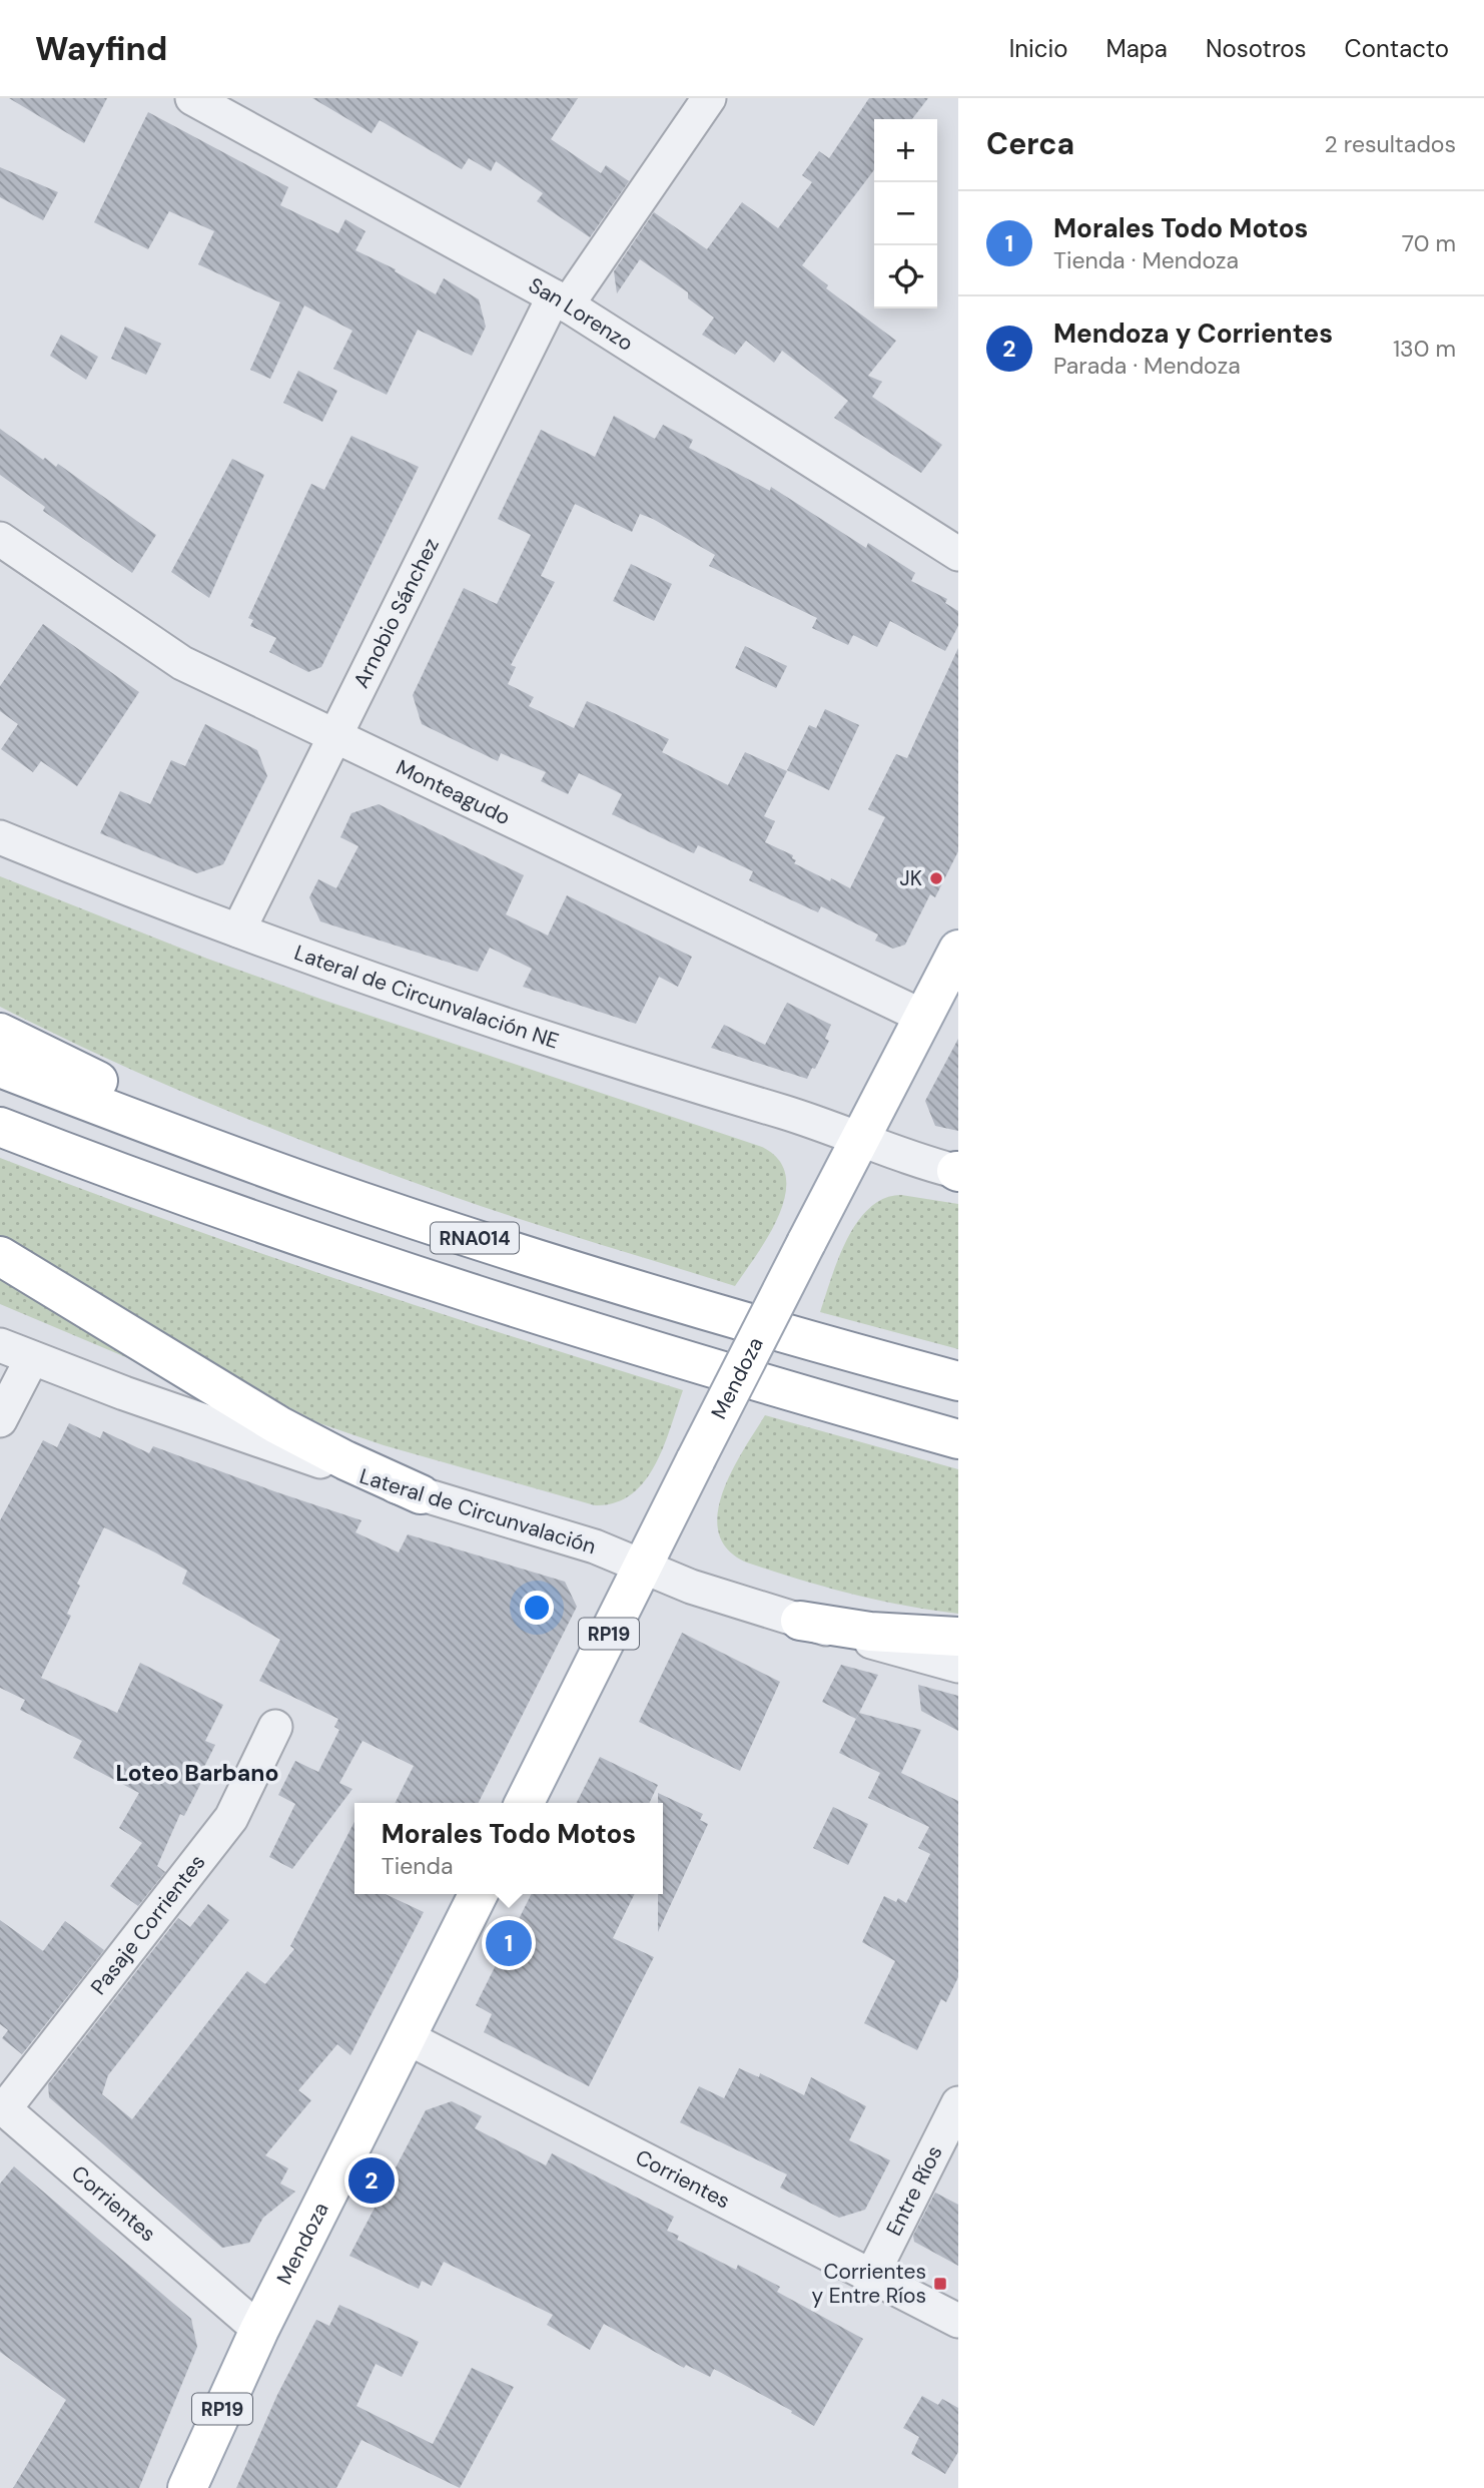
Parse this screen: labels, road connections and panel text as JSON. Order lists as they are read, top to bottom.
{
  "streets": {
    "main road": ["RNA014", "Mendoza", "RP19"],
    "street": [
      "San Lorenzo",
      "Arnobio Sánchez",
      "Monteagudo",
      "Lateral de Circunvalación NE",
      "Lateral de Circunvalación",
      "Pasaje Corrientes",
      "Corrientes",
      "Entre Ríos"
    ]
  },
  "crossings": [
    ["San Lorenzo", "Arnobio Sánchez"],
    ["Arnobio Sánchez", "Monteagudo"],
    ["Arnobio Sánchez", "Lateral de Circunvalación NE"],
    ["Monteagudo", "Mendoza"],
    ["Lateral de Circunvalación NE", "Mendoza"],
    ["Mendoza", "Lateral de Circunvalación"],
    ["Mendoza", "Corrientes"],
    ["Pasaje Corrientes", "Corrientes"],
    ["Corrientes", "Entre Ríos"]
  ],
  "districts": ["Loteo Barbano"],
  "places": {
    "other": ["JK"],
    "transit": ["Corrientes y Entre Ríos"]
  },
  "page": {
    "header": "Wayfind",
    "nav": [
      "Inicio",
      "Mapa",
      "Nosotros",
      "Contacto"
    ],
    "heading": ["Cerca", "2 resultados"],
    "map_buttons": ["+", "−"],
    "list": [
      {
        "mark": "1",
        "name": "Morales Todo Motos",
        "note": "Tienda · Mendoza",
        "value": "70 m"
      },
      {
        "mark": "2",
        "name": "Mendoza y Corrientes",
        "note": "Parada · Mendoza",
        "value": "130 m"
      }
    ],
    "popup": ["Morales Todo Motos", "Tienda"],
    "pins": ["1", "2"]
  }
}
